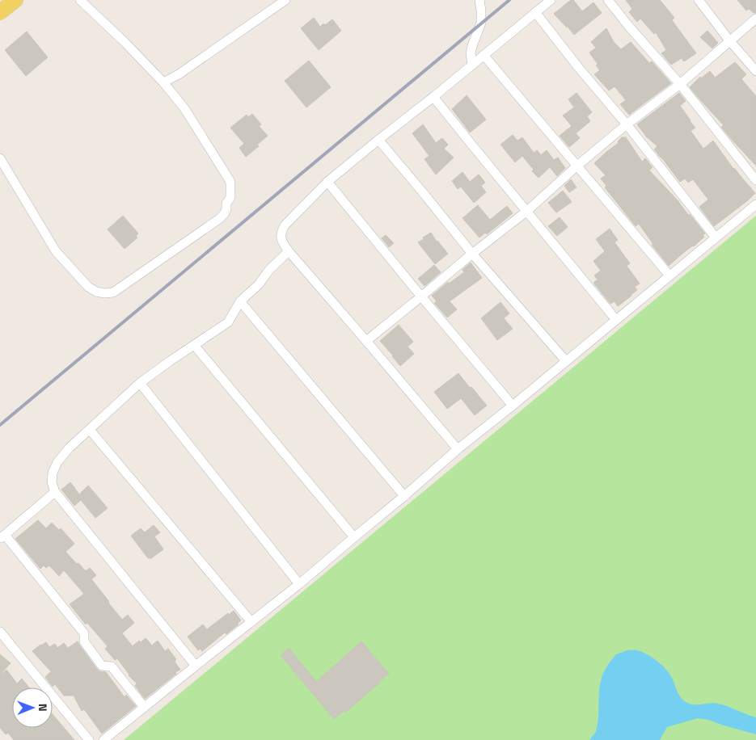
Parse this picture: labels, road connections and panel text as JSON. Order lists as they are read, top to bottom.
{
  "north": "right"
}
